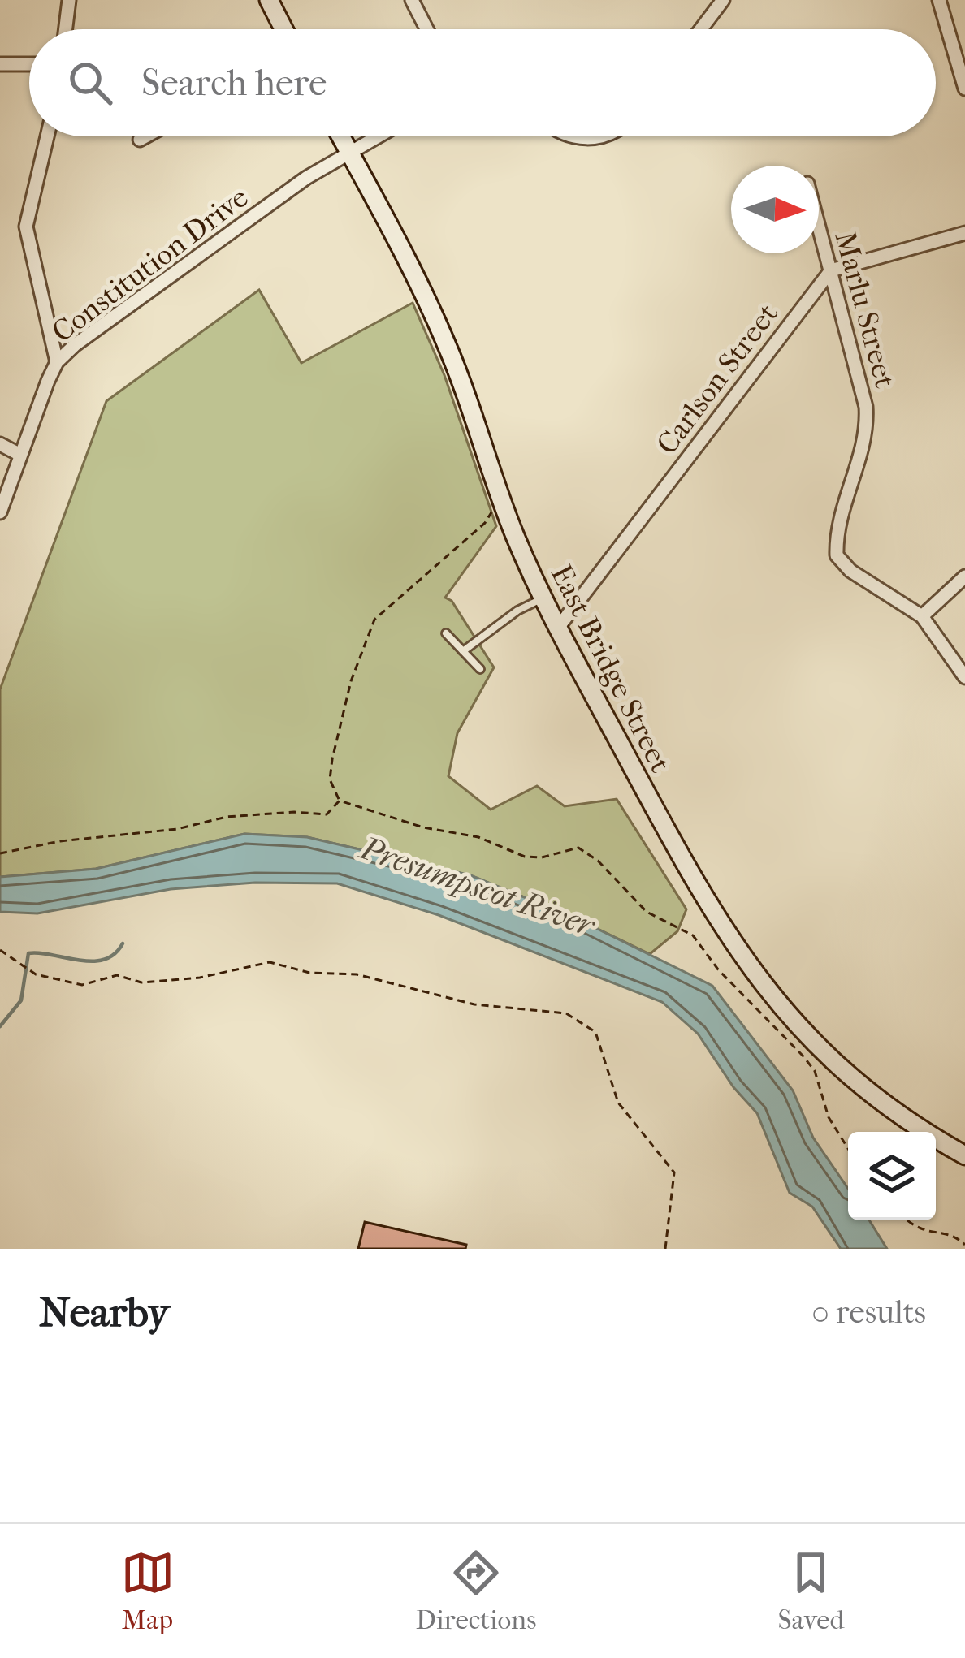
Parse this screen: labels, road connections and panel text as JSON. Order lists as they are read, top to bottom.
{
  "streets": {
    "street": [
      "Constitution Drive",
      "Marlu Street",
      "Carlson Street",
      "East Bridge Street"
    ]
  },
  "crossings": [
    ["Constitution Drive", "East Bridge Street"],
    ["Marlu Street", "Carlson Street"],
    ["Carlson Street", "East Bridge Street"]
  ],
  "water": ["Presumpscot River"],
  "north": "right",
  "page": {
    "search": "Search here",
    "heading": ["Nearby", "0 results"],
    "nav": ["Map", "Directions", "Saved"]
  }
}
